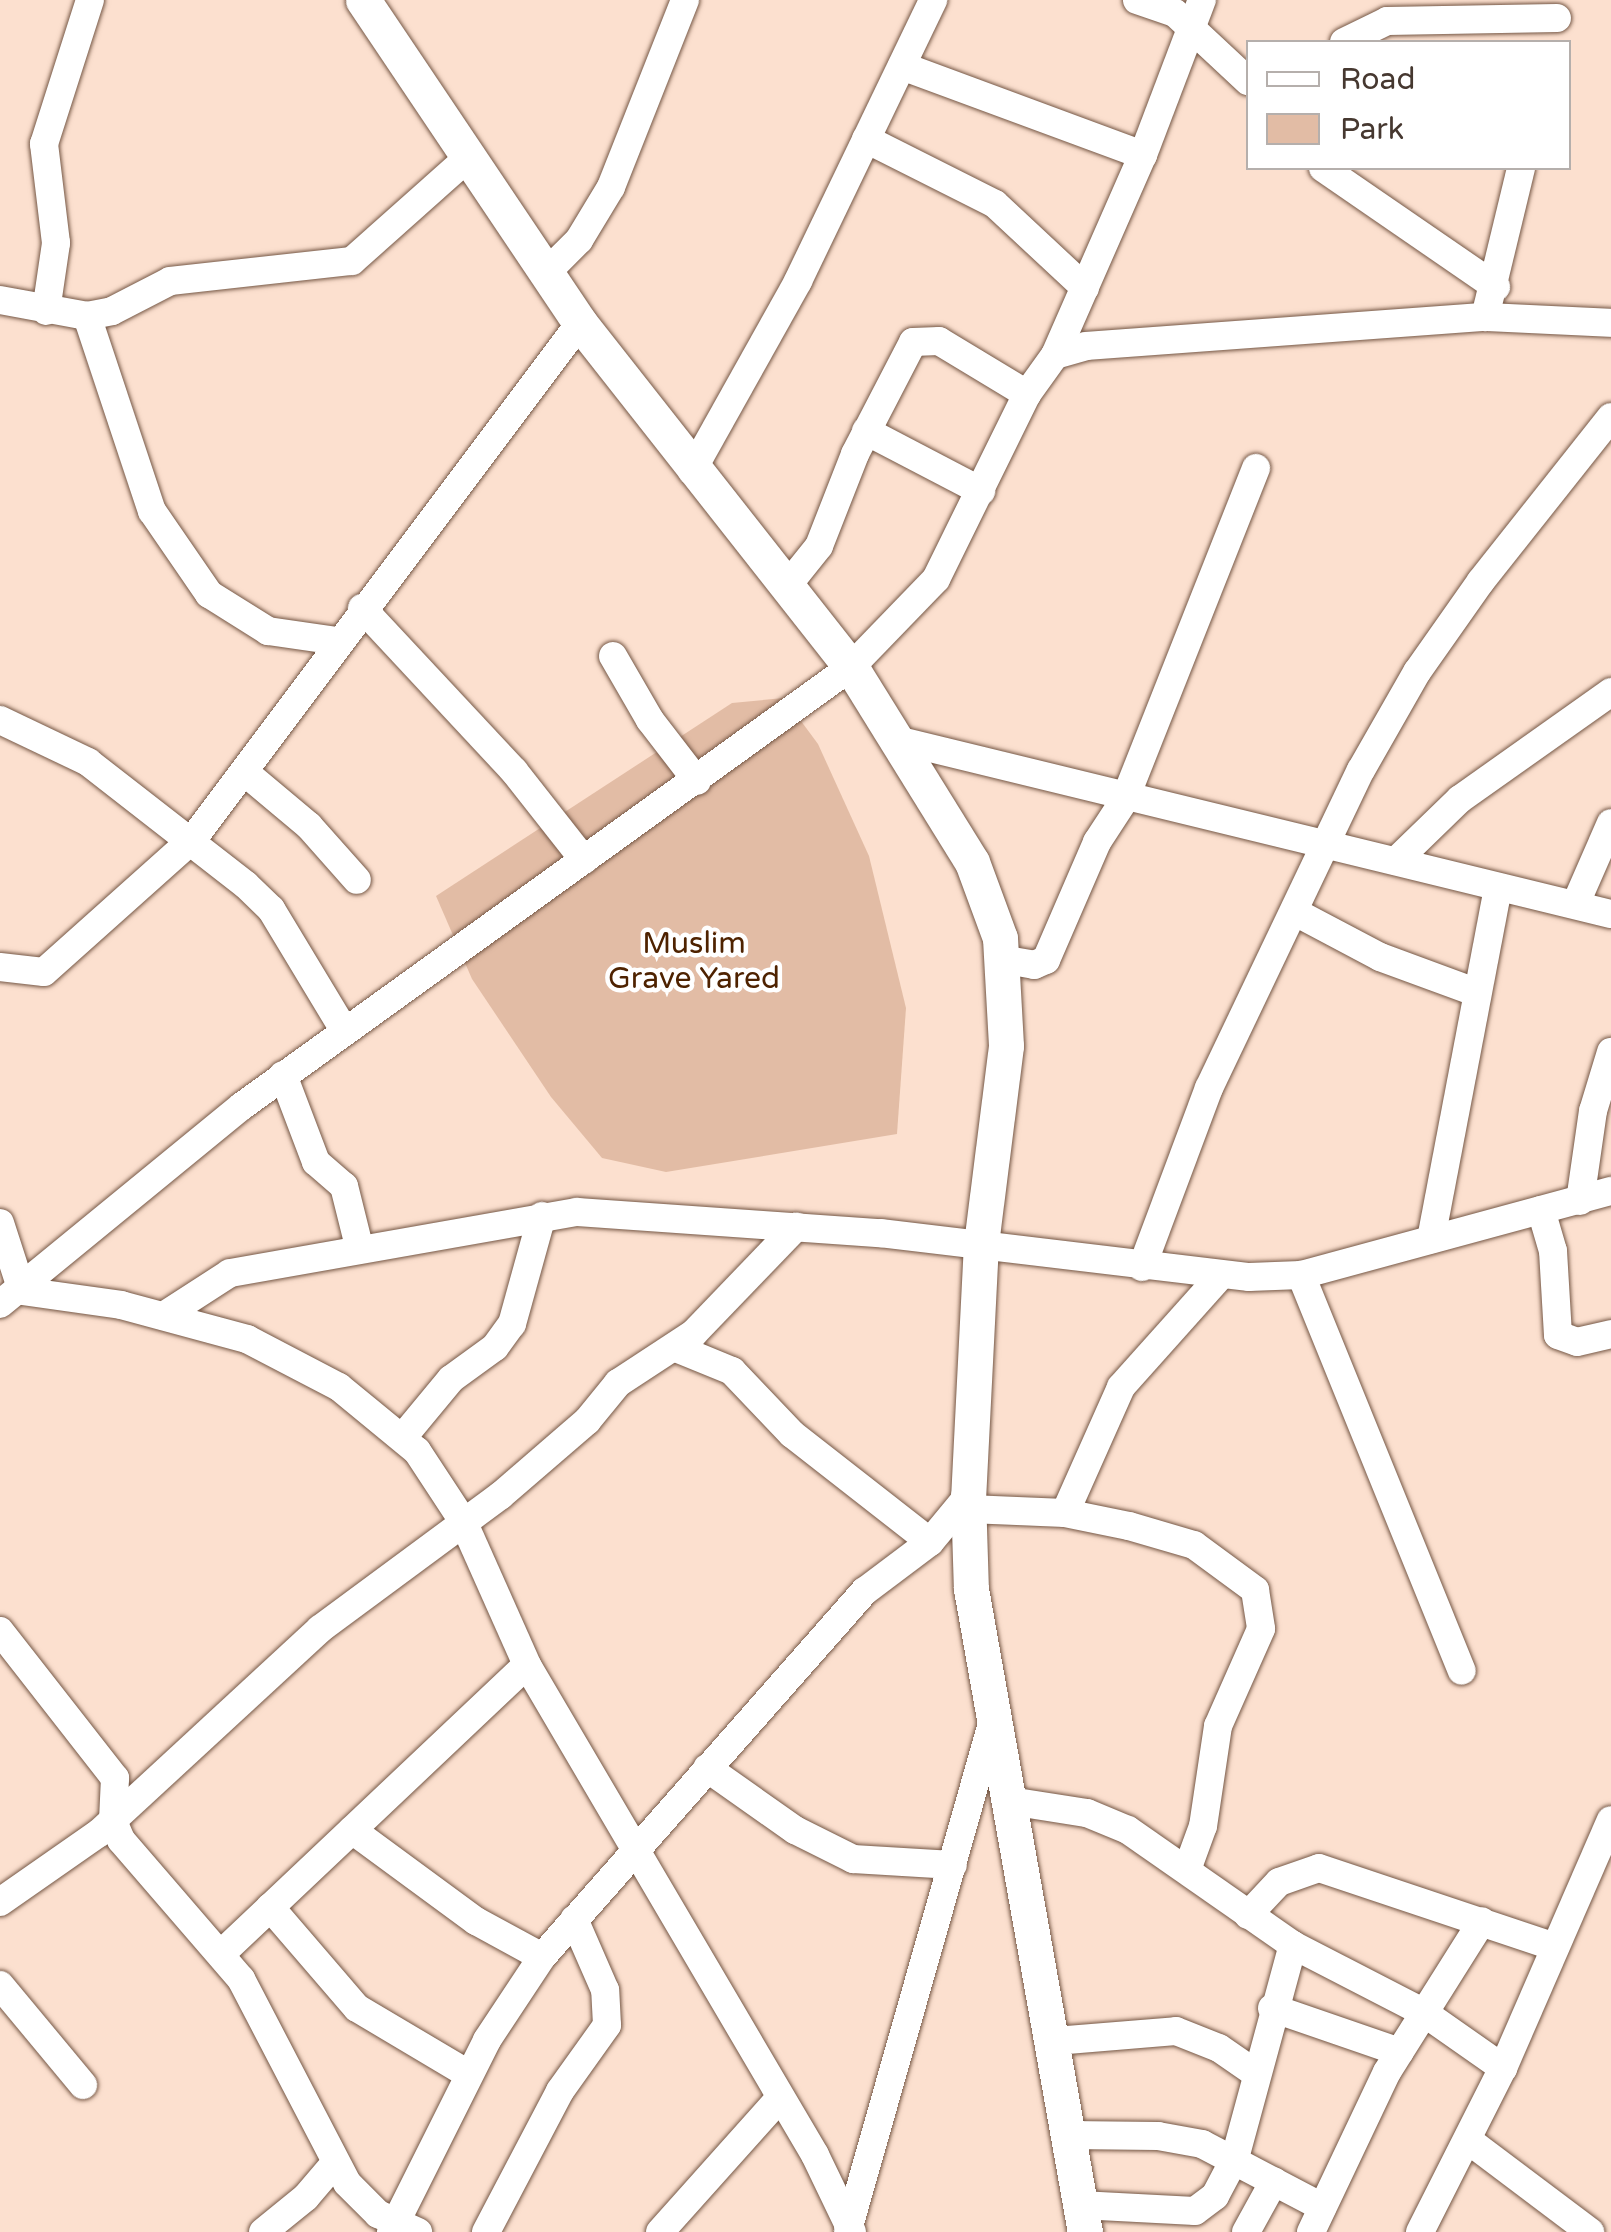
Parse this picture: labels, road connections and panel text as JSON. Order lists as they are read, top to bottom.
{
  "parks": ["Muslim Grave Yared"],
  "legend": ["Road", "Park"]
}
